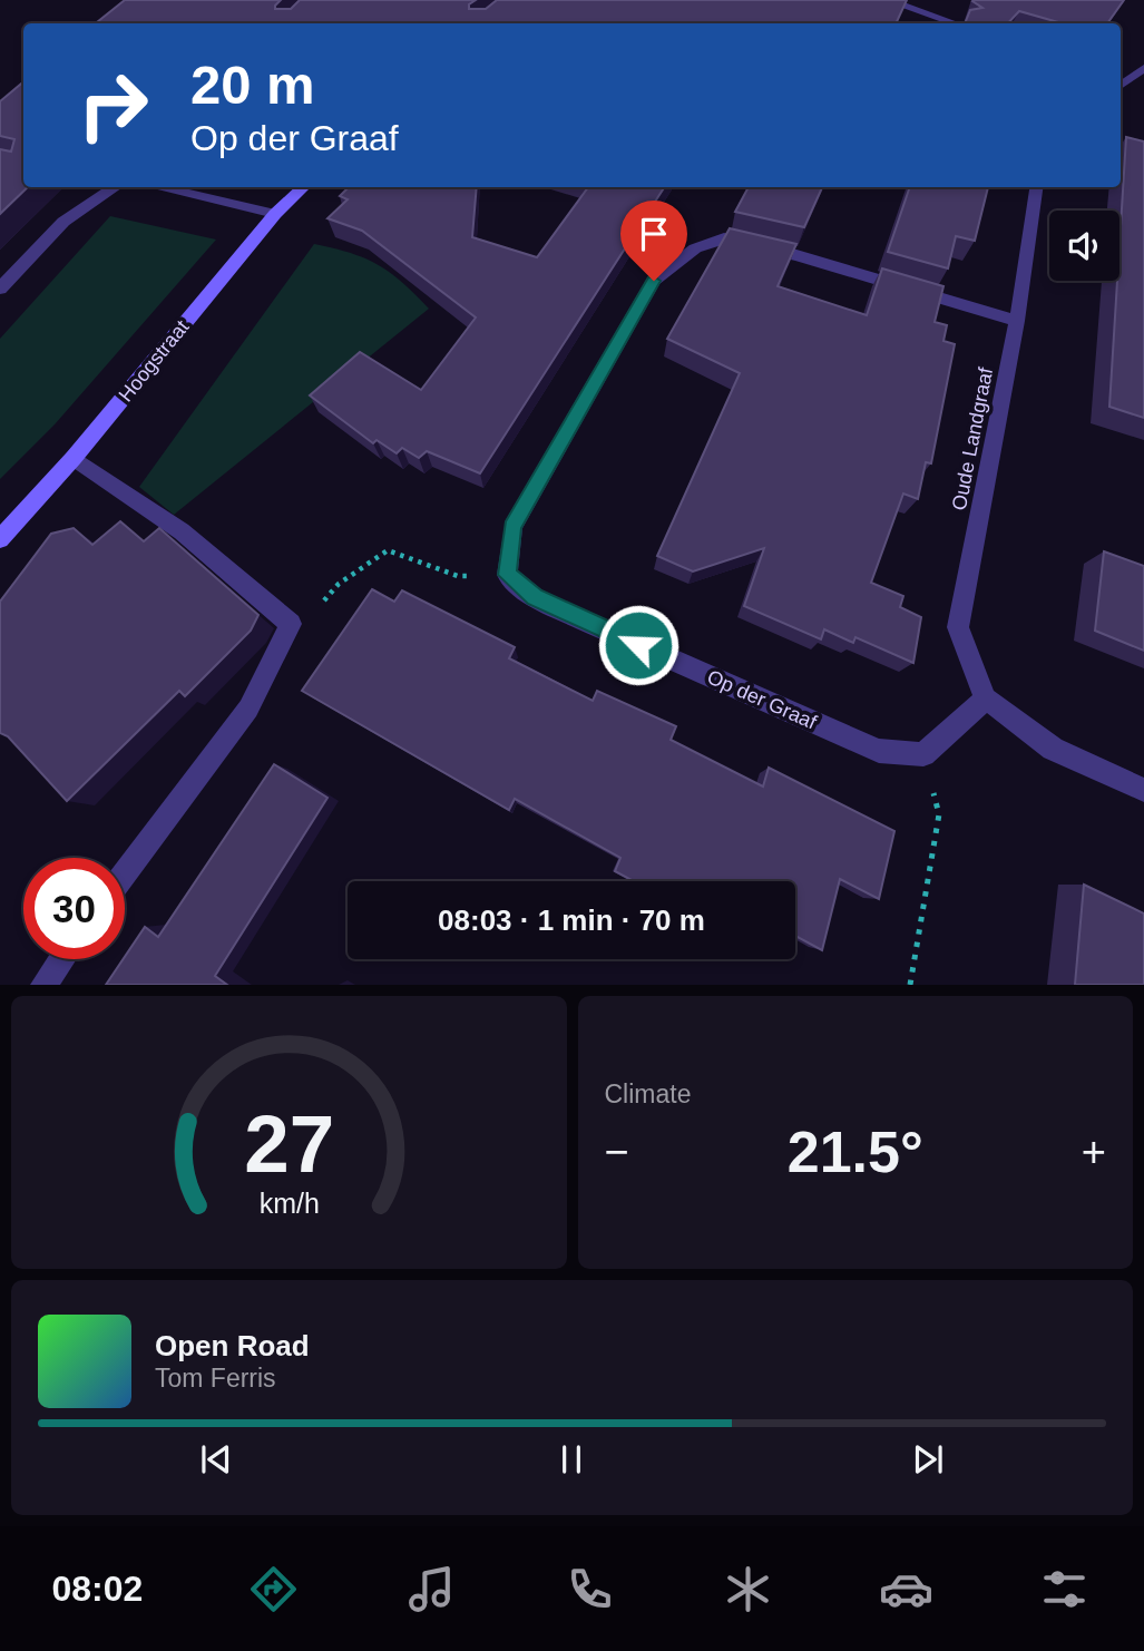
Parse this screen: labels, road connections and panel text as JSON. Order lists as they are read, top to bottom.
{
  "streets": {
    "main road": ["Hoogstraat"],
    "street": ["Oude Landgraaf", "Op der Graaf"]
  },
  "page": {
    "turn": ["20 m", "Op der Graaf"],
    "limit": "30",
    "trip": "08:03 · 1 min · 70 m",
    "tile": "Climate",
    "heat": ["−", "21.5°", "+"],
    "song": ["Open Road", "Tom Ferris"],
    "tabs": "08:02",
    "gauge": ["27", "km/h"]
  }
}
